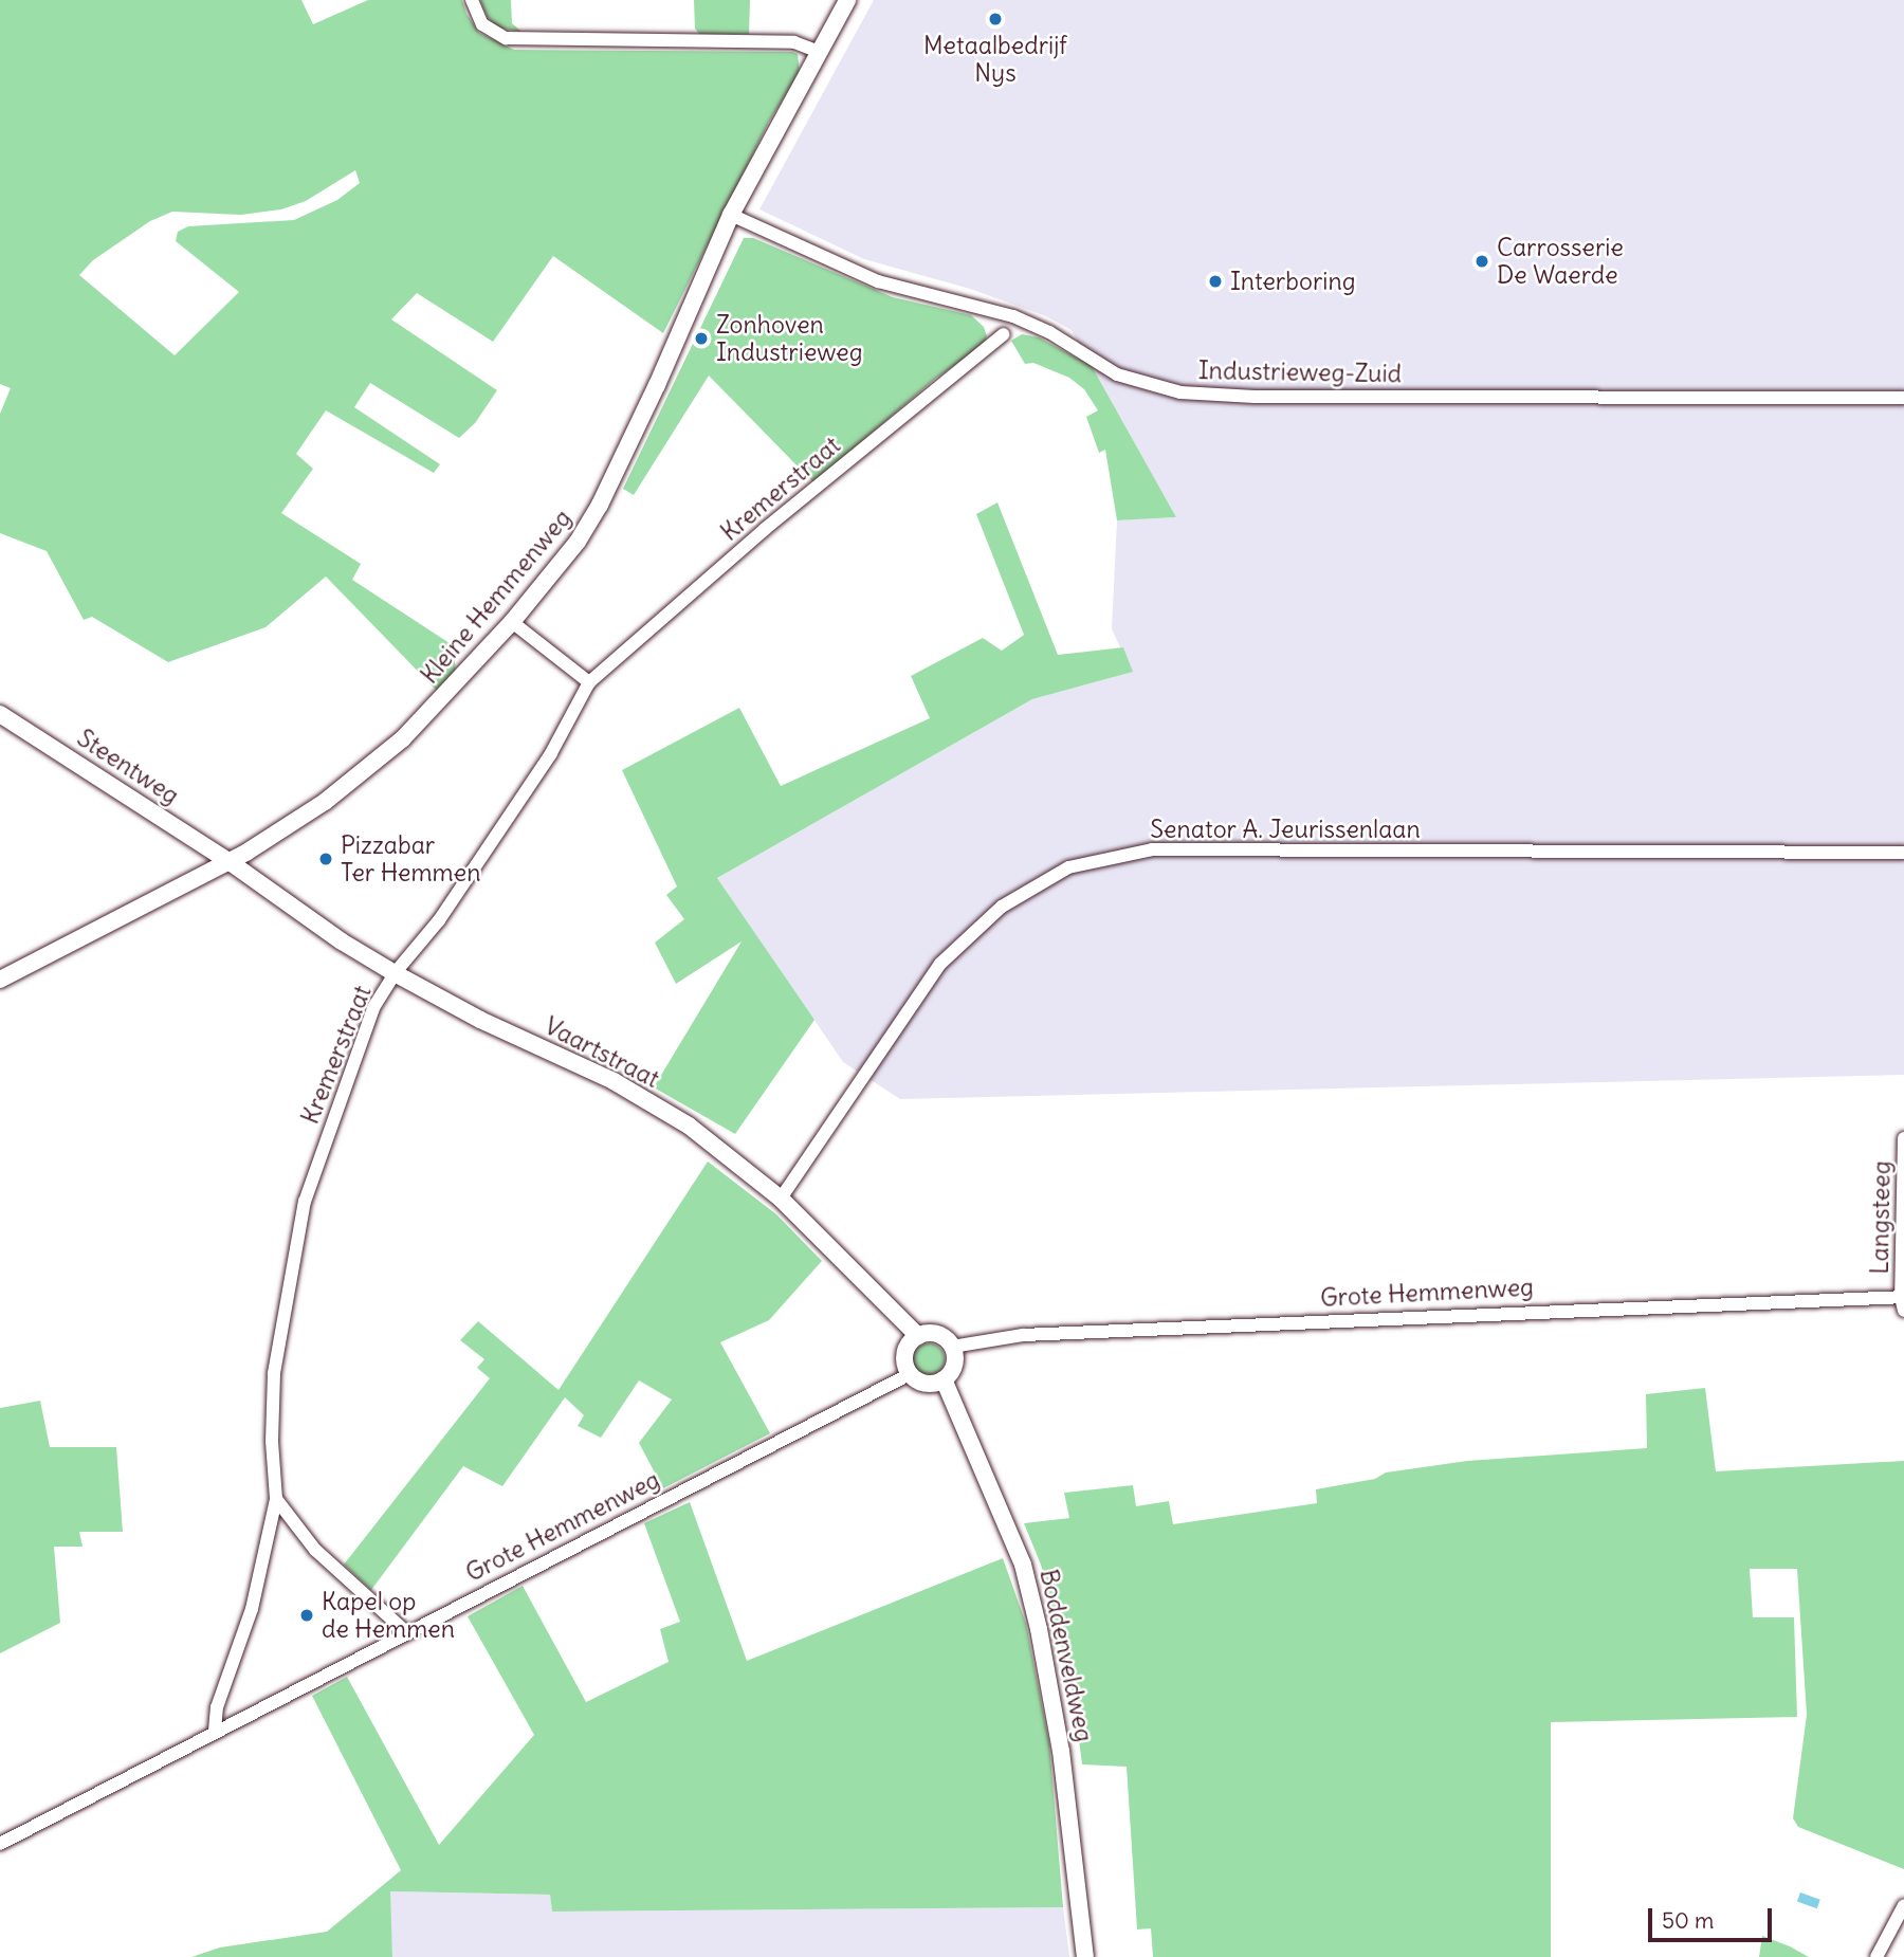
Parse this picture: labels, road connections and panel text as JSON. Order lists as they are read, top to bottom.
{
  "streets": {
    "street": [
      "Industrieweg-Zuid",
      "Kremerstraat",
      "Kleine Hemmenweg",
      "Steentweg",
      "Senator A. Jeurissenlaan",
      "Vaartstraat",
      "Langsteeg",
      "Grote Hemmenweg",
      "Boddenveldweg"
    ]
  },
  "crossings": [
    ["Industrieweg-Zuid", "Kleine Hemmenweg"],
    ["Kremerstraat", "Vaartstraat"],
    ["Kremerstraat", "Grote Hemmenweg"],
    ["Kleine Hemmenweg", "Steentweg"],
    ["Kleine Hemmenweg", "Vaartstraat"],
    ["Steentweg", "Vaartstraat"],
    ["Senator A. Jeurissenlaan", "Vaartstraat"],
    ["Vaartstraat", "Grote Hemmenweg"],
    ["Vaartstraat", "Boddenveldweg"],
    ["Langsteeg", "Grote Hemmenweg"],
    ["Grote Hemmenweg", "Boddenveldweg"]
  ],
  "places": [
    "Metaalbedrijf Nys",
    "Carrosserie De Waerde",
    "Interboring",
    "Zonhoven Industrieweg",
    "Pizzabar Ter Hemmen",
    "Kapel op de Hemmen"
  ],
  "scale_bar": "50 m"
}
